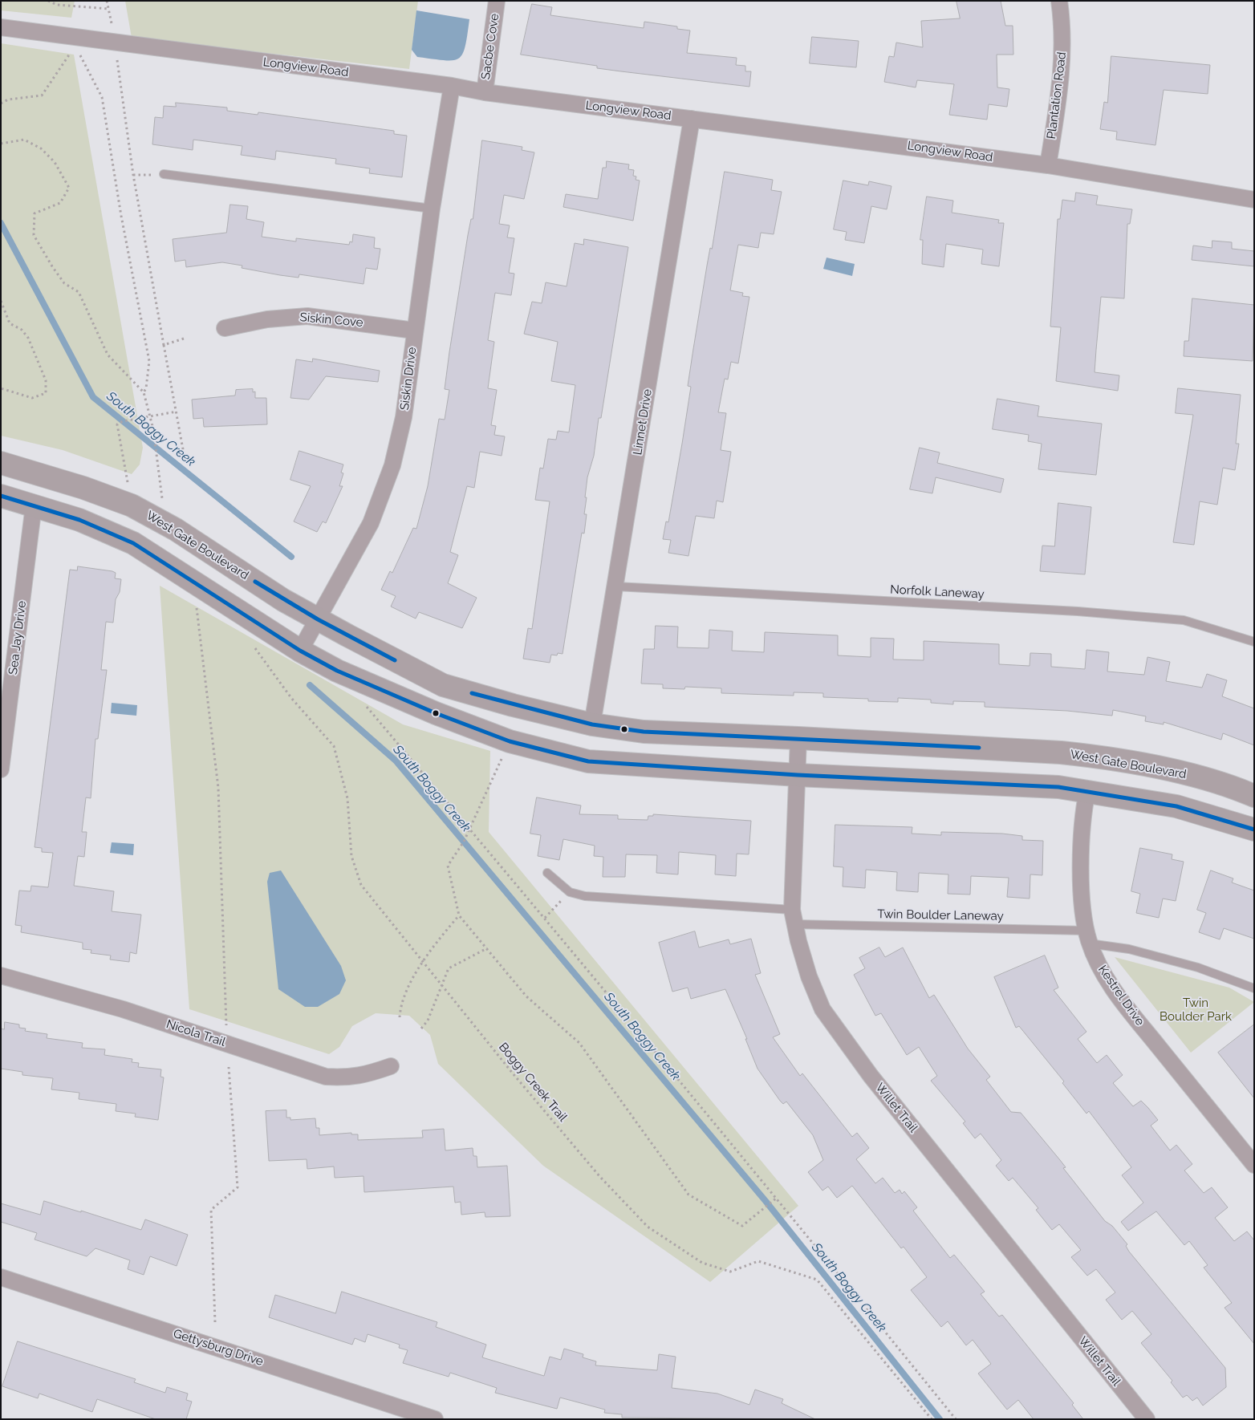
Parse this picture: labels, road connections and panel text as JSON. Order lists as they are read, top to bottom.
{
  "streets": {
    "main road": ["West Gate Boulevard"],
    "street": [
      "Sacbe Cove",
      "Longview Road",
      "Plantation Road",
      "Siskin Cove",
      "Siskin Drive",
      "Linnet Drive",
      "Sea Jay Drive",
      "Kestrel Drive",
      "Nicola Trail",
      "Willet Trail",
      "Gettysburg Drive"
    ],
    "lane": ["Norfolk Laneway", "Twin Boulder Laneway"],
    "path": ["Boggy Creek Trail"]
  },
  "crossings": [
    ["Sacbe Cove", "Longview Road"],
    ["Longview Road", "Plantation Road"],
    ["Longview Road", "Siskin Drive"],
    ["Longview Road", "Linnet Drive"],
    ["Siskin Cove", "Siskin Drive"],
    ["Siskin Drive", "West Gate Boulevard"],
    ["Linnet Drive", "West Gate Boulevard"],
    ["Linnet Drive", "Norfolk Laneway"],
    ["West Gate Boulevard", "Willet Trail"],
    ["Twin Boulder Laneway", "Kestrel Drive"],
    ["Twin Boulder Laneway", "Willet Trail"]
  ],
  "water": ["South Boggy Creek"],
  "parks": ["Twin Boulder Park"]
}
